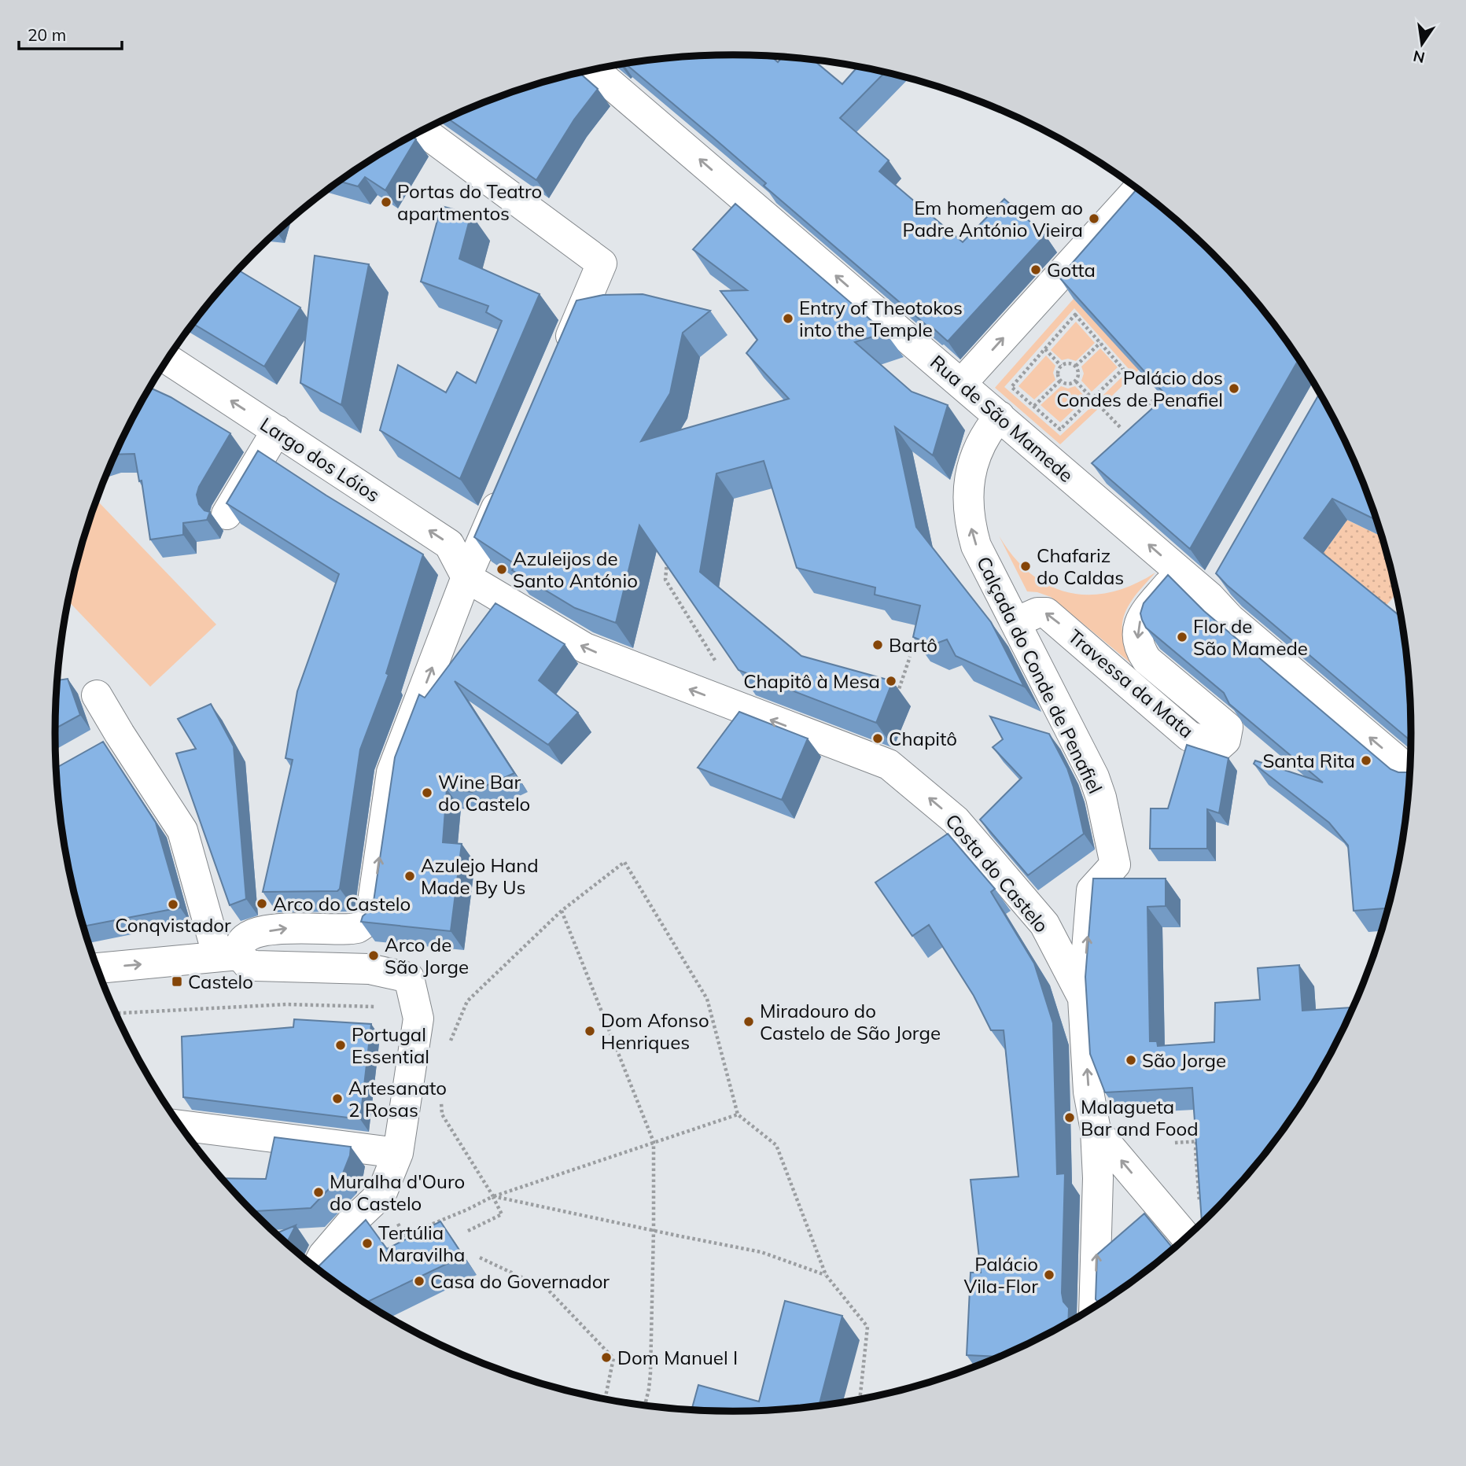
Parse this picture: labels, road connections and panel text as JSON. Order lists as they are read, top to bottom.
{
  "streets": {
    "street": [
      "Rua de São Mamede",
      "Largo dos Lóios",
      "Calçada do Conde de Penafiel",
      "Travessa da Mata",
      "Costa do Castelo"
    ]
  },
  "crossings": [
    ["Rua de São Mamede", "Calçada do Conde de Penafiel"],
    ["Rua de São Mamede", "Travessa da Mata"],
    ["Largo dos Lóios", "Costa do Castelo"],
    ["Calçada do Conde de Penafiel", "Travessa da Mata"],
    ["Calçada do Conde de Penafiel", "Costa do Castelo"]
  ],
  "one_way": [
    "Rua de São Mamede",
    "Largo dos Lóios",
    "Calçada do Conde de Penafiel",
    "Costa do Castelo"
  ],
  "places": {
    "other": [
      "Portas do Teatro apartmentos",
      "Em homenagem ao Padre António Vieira",
      "Gotta",
      "Entry of Theotokos into the Temple",
      "Palácio dos Condes de Penafiel",
      "Chafariz do Caldas",
      "Azuleijos de Santo António",
      "Flor de São Mamede",
      "Bartô",
      "Chapitô à Mesa",
      "Chapitô",
      "Santa Rita",
      "Wine Bar do Castelo",
      "Azulejo Hand Made By Us",
      "Arco do Castelo",
      "Conqvistador",
      "Arco de São Jorge",
      "Miradouro do Castelo de São Jorge",
      "Dom Afonso Henriques",
      "Portugal Essential",
      "São Jorge",
      "Artesanato 2 Rosas",
      "Malagueta Bar and Food",
      "Muralha d'Ouro do Castelo",
      "Tertúlia Maravilha",
      "Palácio Vila-Flor",
      "Casa do Governador",
      "Dom Manuel I"
    ],
    "transit": ["Castelo"]
  },
  "scale_bar": "20 m",
  "north": "bottom"
}
